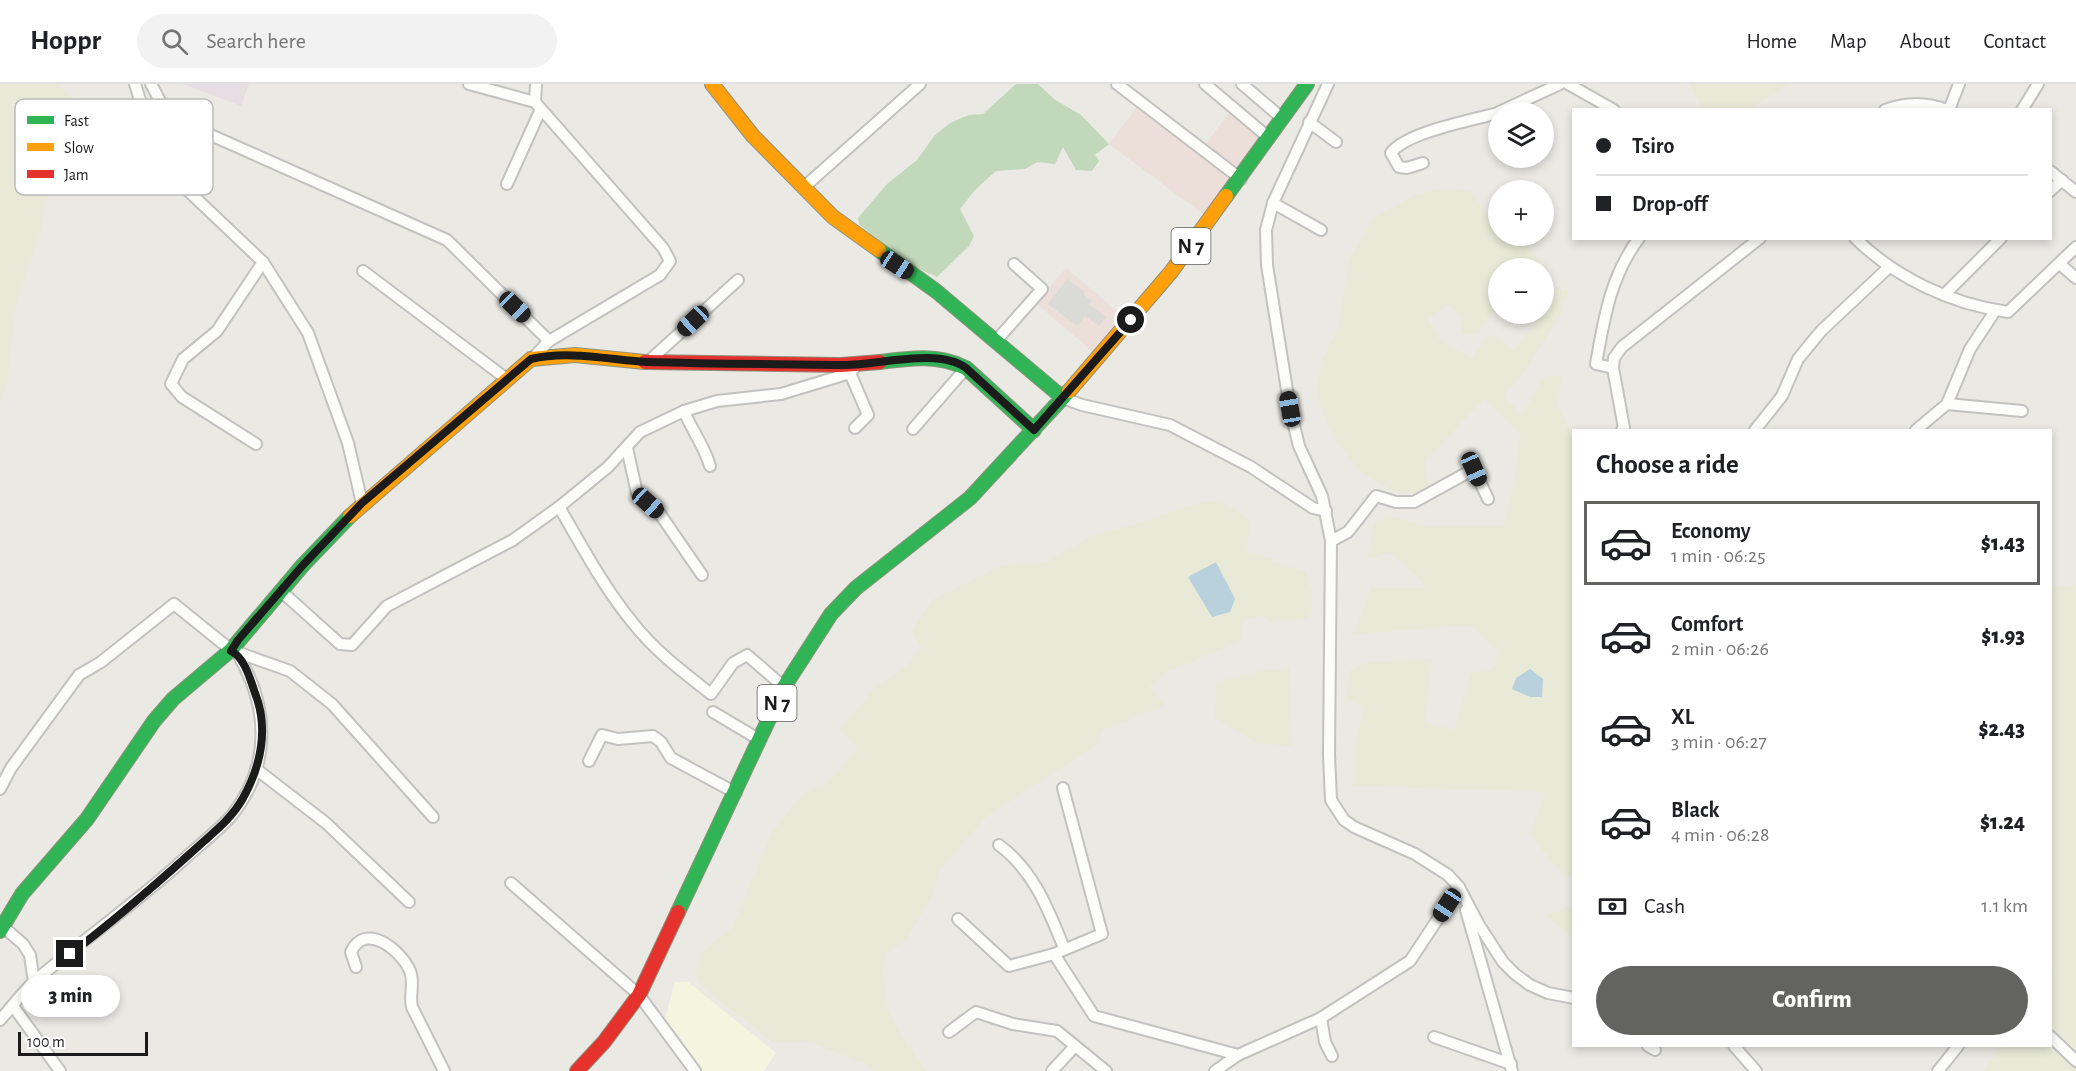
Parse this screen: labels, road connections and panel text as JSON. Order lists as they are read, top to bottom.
{
  "streets": {
    "street": ["N 7"]
  },
  "legend": ["Fast", "Slow", "Jam"],
  "scale_bar": "100 m",
  "page": {
    "header": "Hoppr",
    "search": "Search here",
    "nav": [
      "Home",
      "Map",
      "About",
      "Contact"
    ],
    "map_buttons": ["+", "−"],
    "banner": ["Tsiro", "Drop-off"],
    "heading": "Choose a ride",
    "list": [
      {
        "name": "Economy",
        "note": "1 min · 06:25",
        "value": "$1.43"
      },
      {
        "name": "Comfort",
        "note": "2 min · 06:26",
        "value": "$1.93"
      },
      {
        "name": "XL",
        "note": "3 min · 06:27",
        "value": "$2.43"
      },
      {
        "name": "Black",
        "note": "4 min · 06:28",
        "value": "$1.24"
      }
    ],
    "pay": ["Cash", "1.1 km"],
    "buttons": "Confirm",
    "bubble": "3 min",
    "scale": "100 m"
  }
}
